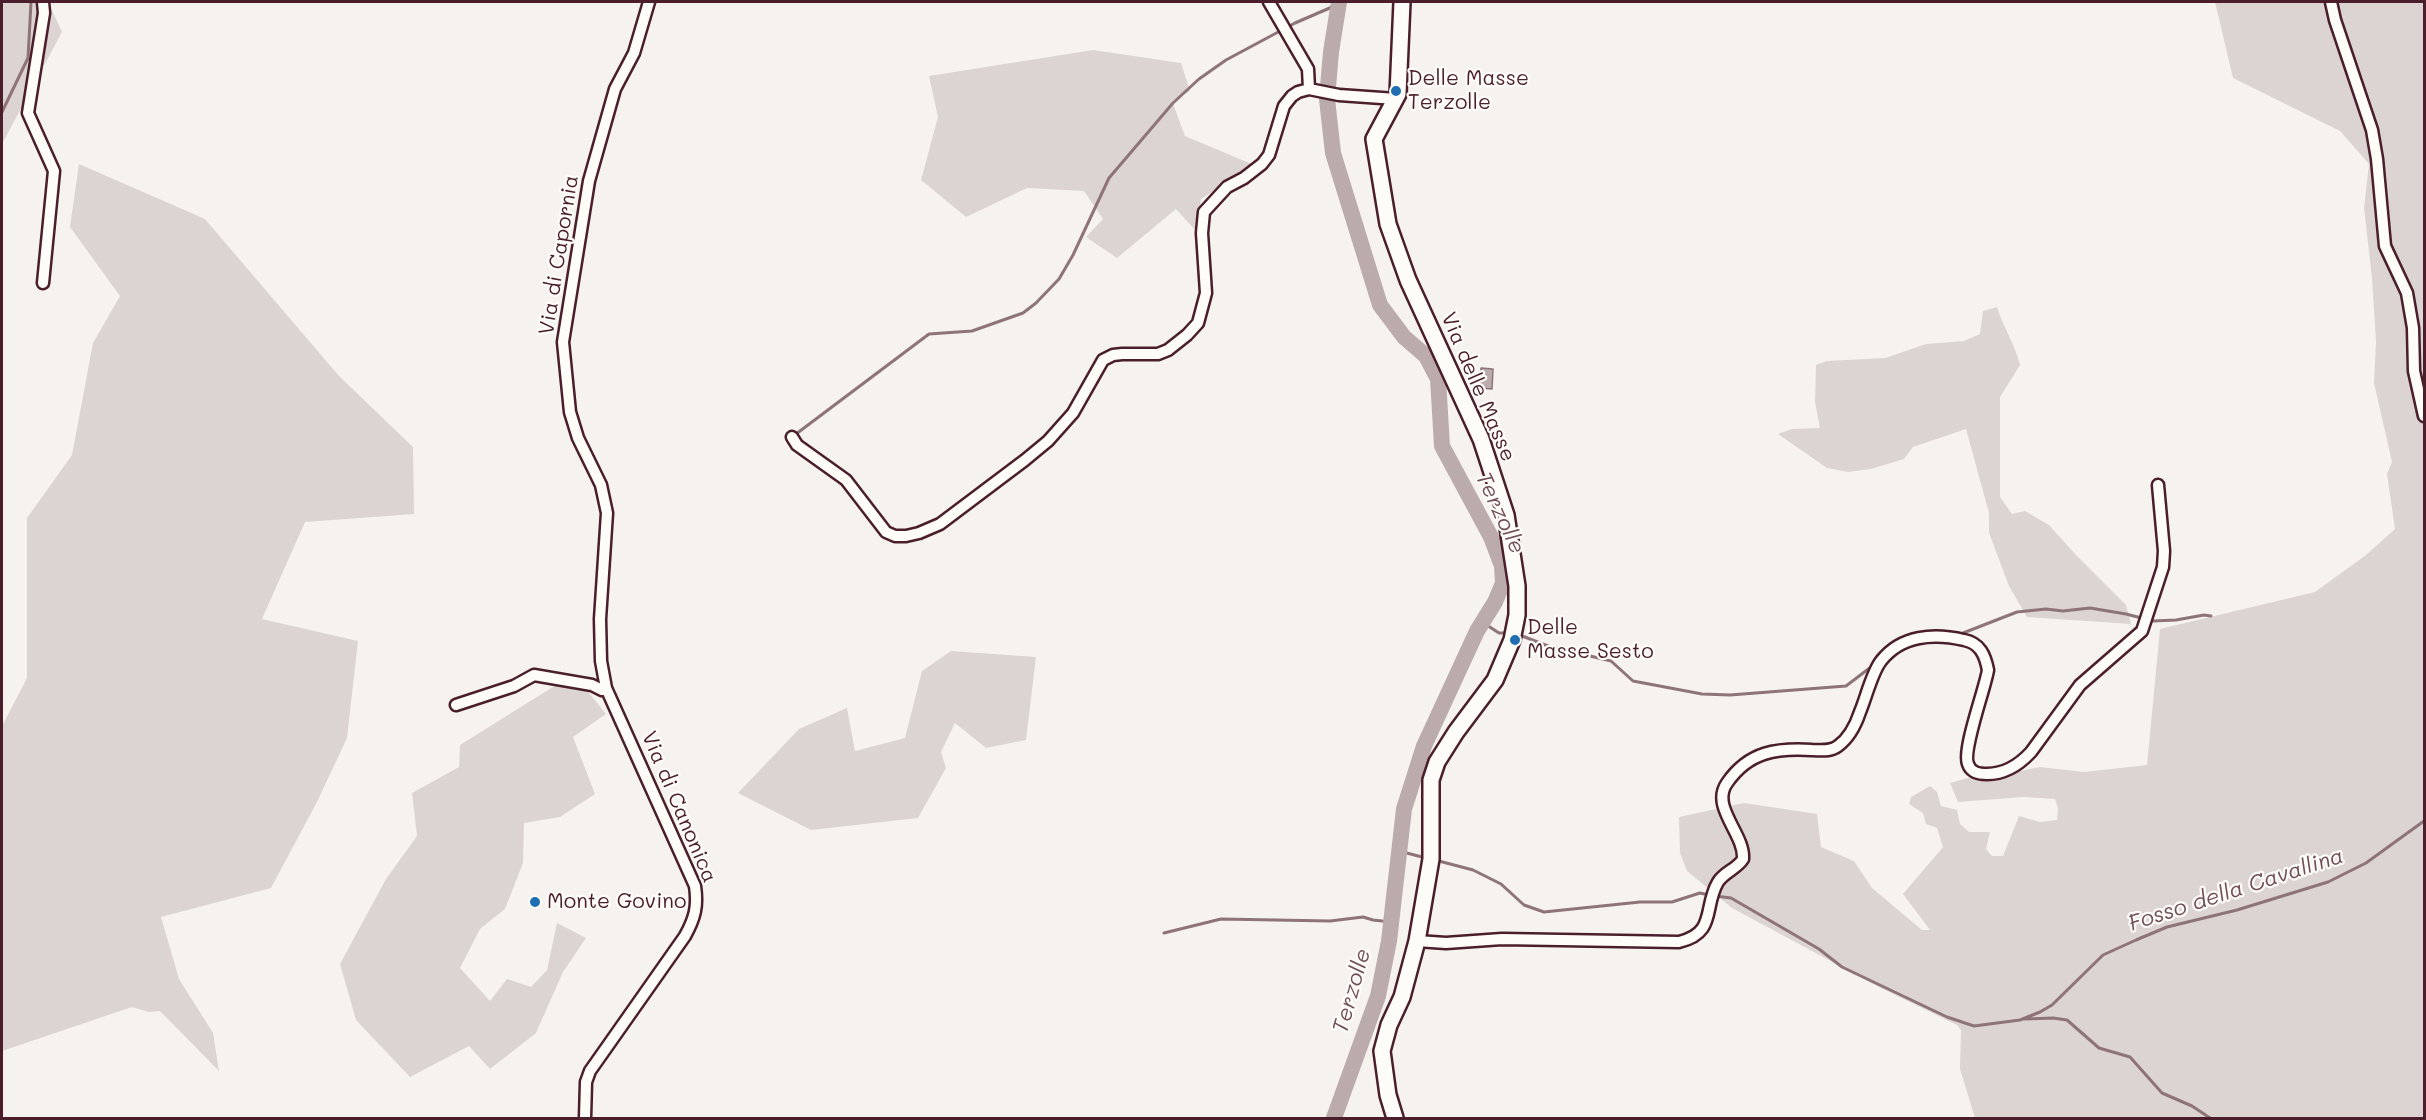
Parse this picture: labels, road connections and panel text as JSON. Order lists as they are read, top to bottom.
{
  "streets": {
    "street": ["Via di Capornia", "Via delle Masse", "Via di Canonica"]
  },
  "crossings": [
    ["Via di Capornia", "Via di Canonica"]
  ],
  "water": ["Terzolle", "Fosso della Cavallina"],
  "places": ["Delle Masse Terzolle", "Delle Masse Sesto", "Monte Govino"]
}
